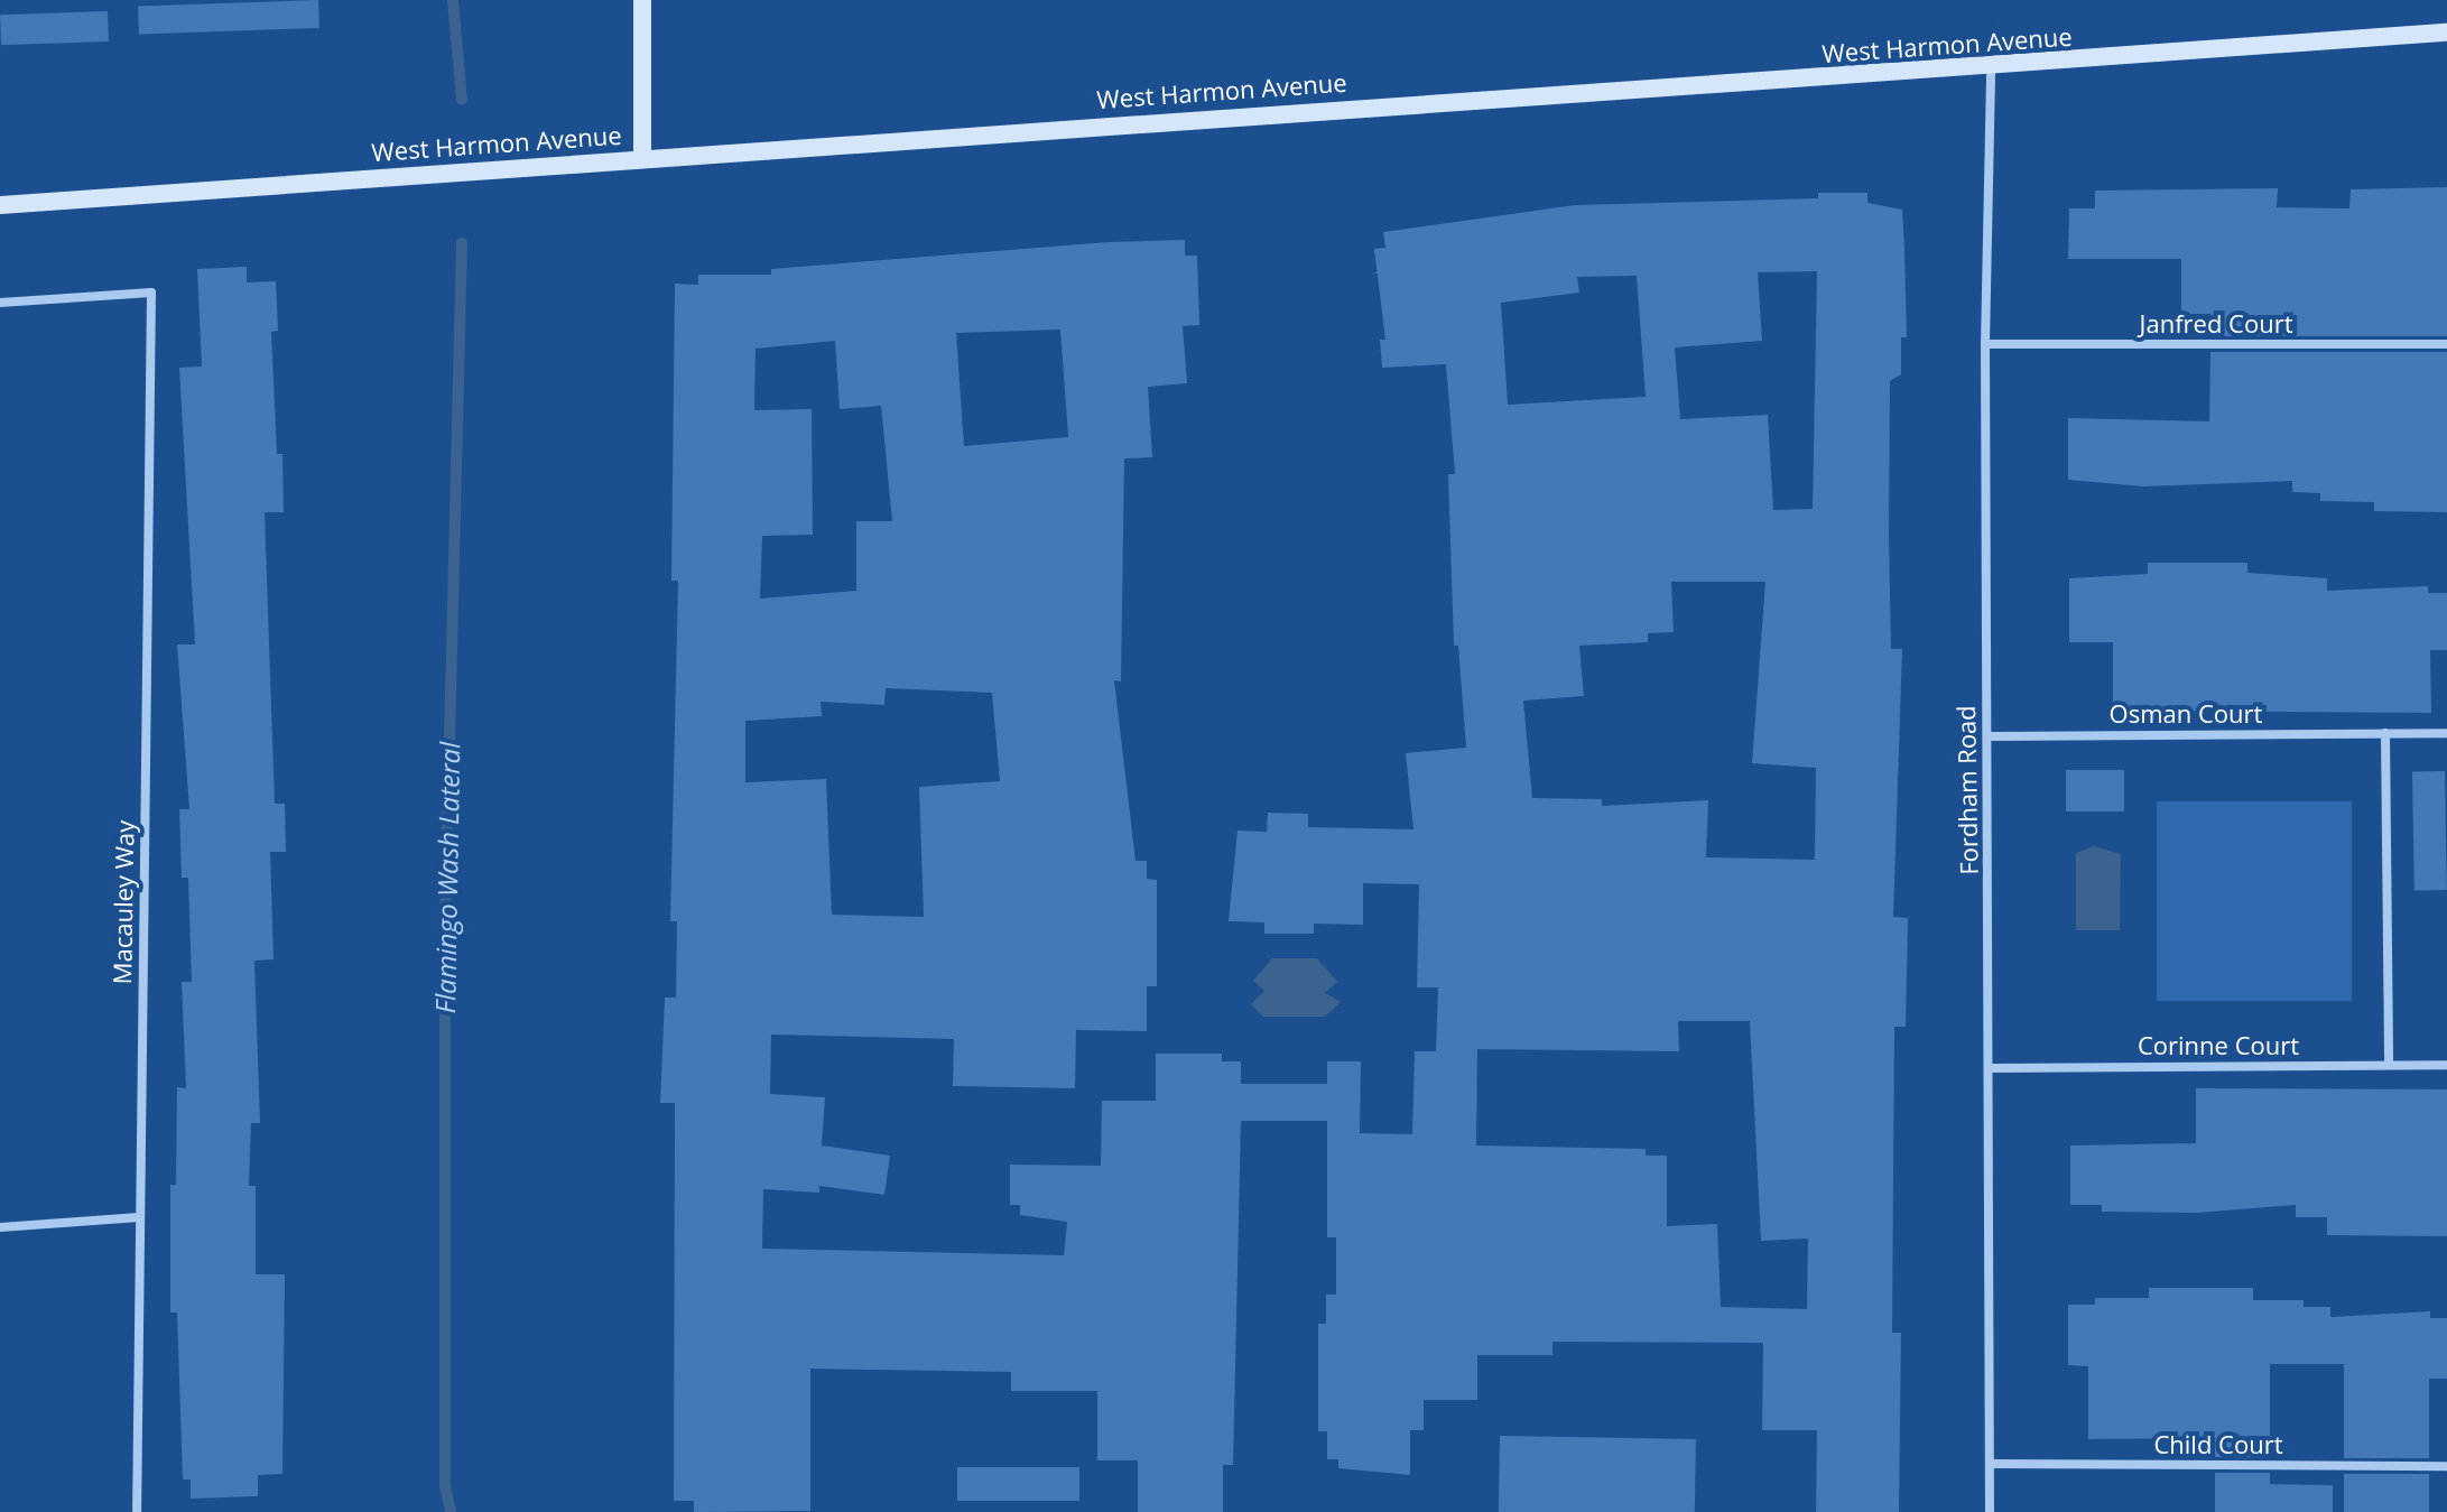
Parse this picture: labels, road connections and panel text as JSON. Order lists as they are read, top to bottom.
{
  "streets": {
    "main road": ["West Harmon Avenue"],
    "street": [
      "Janfred Court",
      "Osman Court",
      "Fordham Road",
      "Macauley Way",
      "Corinne Court",
      "Child Court"
    ]
  },
  "crossings": [
    ["West Harmon Avenue", "Fordham Road"],
    ["Janfred Court", "Fordham Road"],
    ["Osman Court", "Fordham Road"],
    ["Fordham Road", "Corinne Court"],
    ["Fordham Road", "Child Court"]
  ],
  "water": ["Flamingo Wash Lateral"]
}
